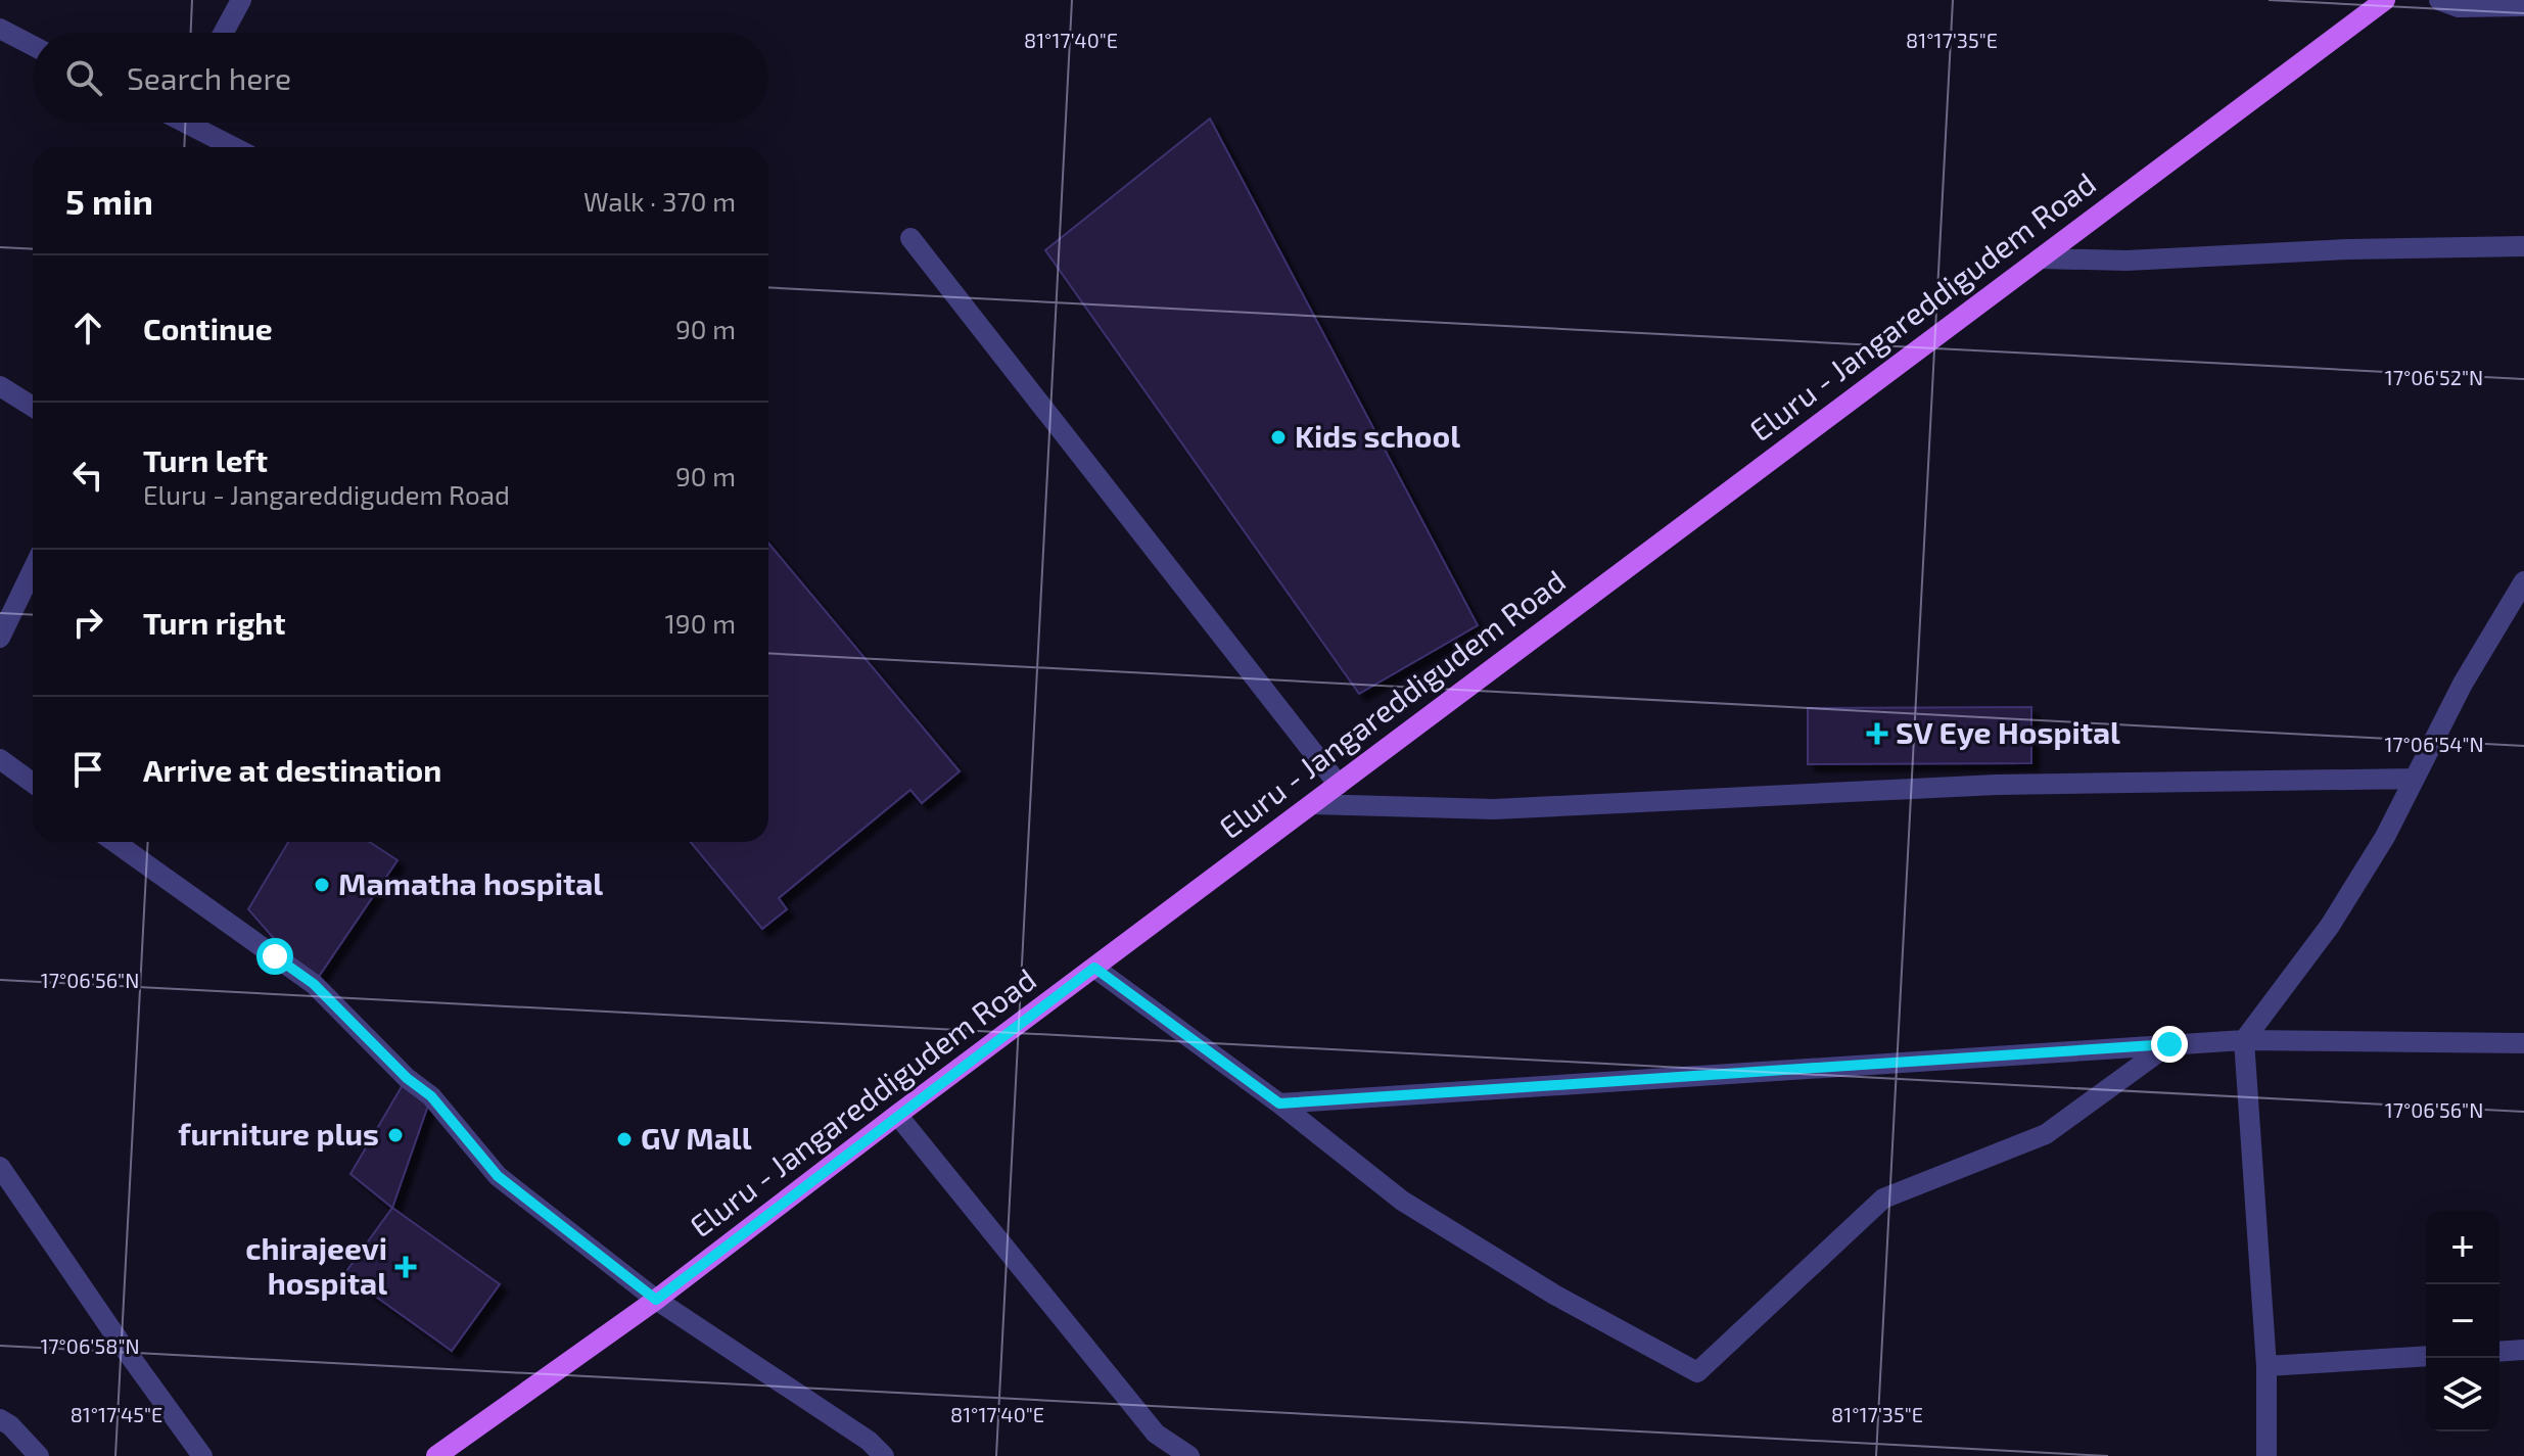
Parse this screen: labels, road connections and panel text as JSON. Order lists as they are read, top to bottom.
{
  "streets": {
    "main road": ["Eluru - Jangareddigudem Road"]
  },
  "places": {
    "other": [
      "Kids school",
      "Mamatha hospital",
      "furniture plus",
      "GV Mall"
    ],
    "health": ["SV Eye Hospital", "chirajeevi hospital"]
  },
  "page": {
    "search": "Search here",
    "heading": ["5 min", "Walk · 370 m"],
    "list": [
      ["Continue", "90 m"],
      ["Turn left", "Eluru - Jangareddigudem Road", "90 m"],
      ["Turn right", "190 m"],
      "Arrive at destination"
    ],
    "map_buttons": ["+", "−"]
  },
  "coordinates": [
    "81°17'40\"E",
    "81°17'35\"E",
    "17°06'52\"N",
    "17°06'54\"N",
    "17°06'56\"N",
    "17°06'58\"N",
    "81°17'45\"E"
  ]
}
